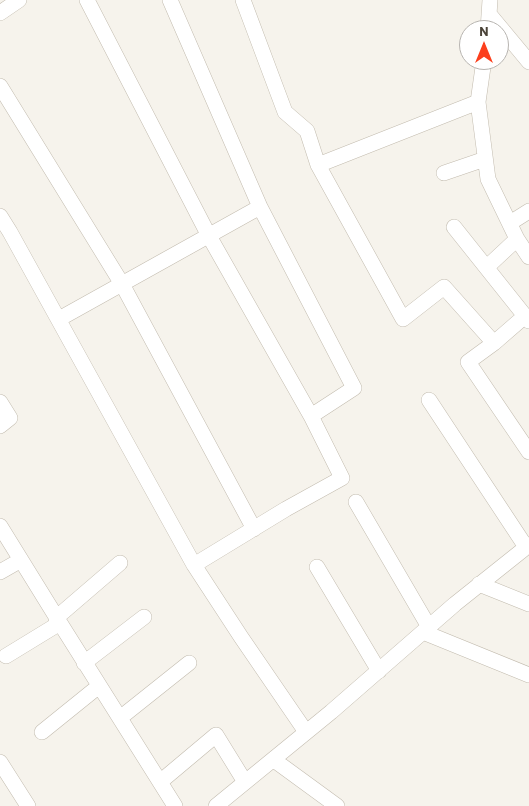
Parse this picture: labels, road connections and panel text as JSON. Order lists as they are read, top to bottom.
{
  "north": "top"
}
